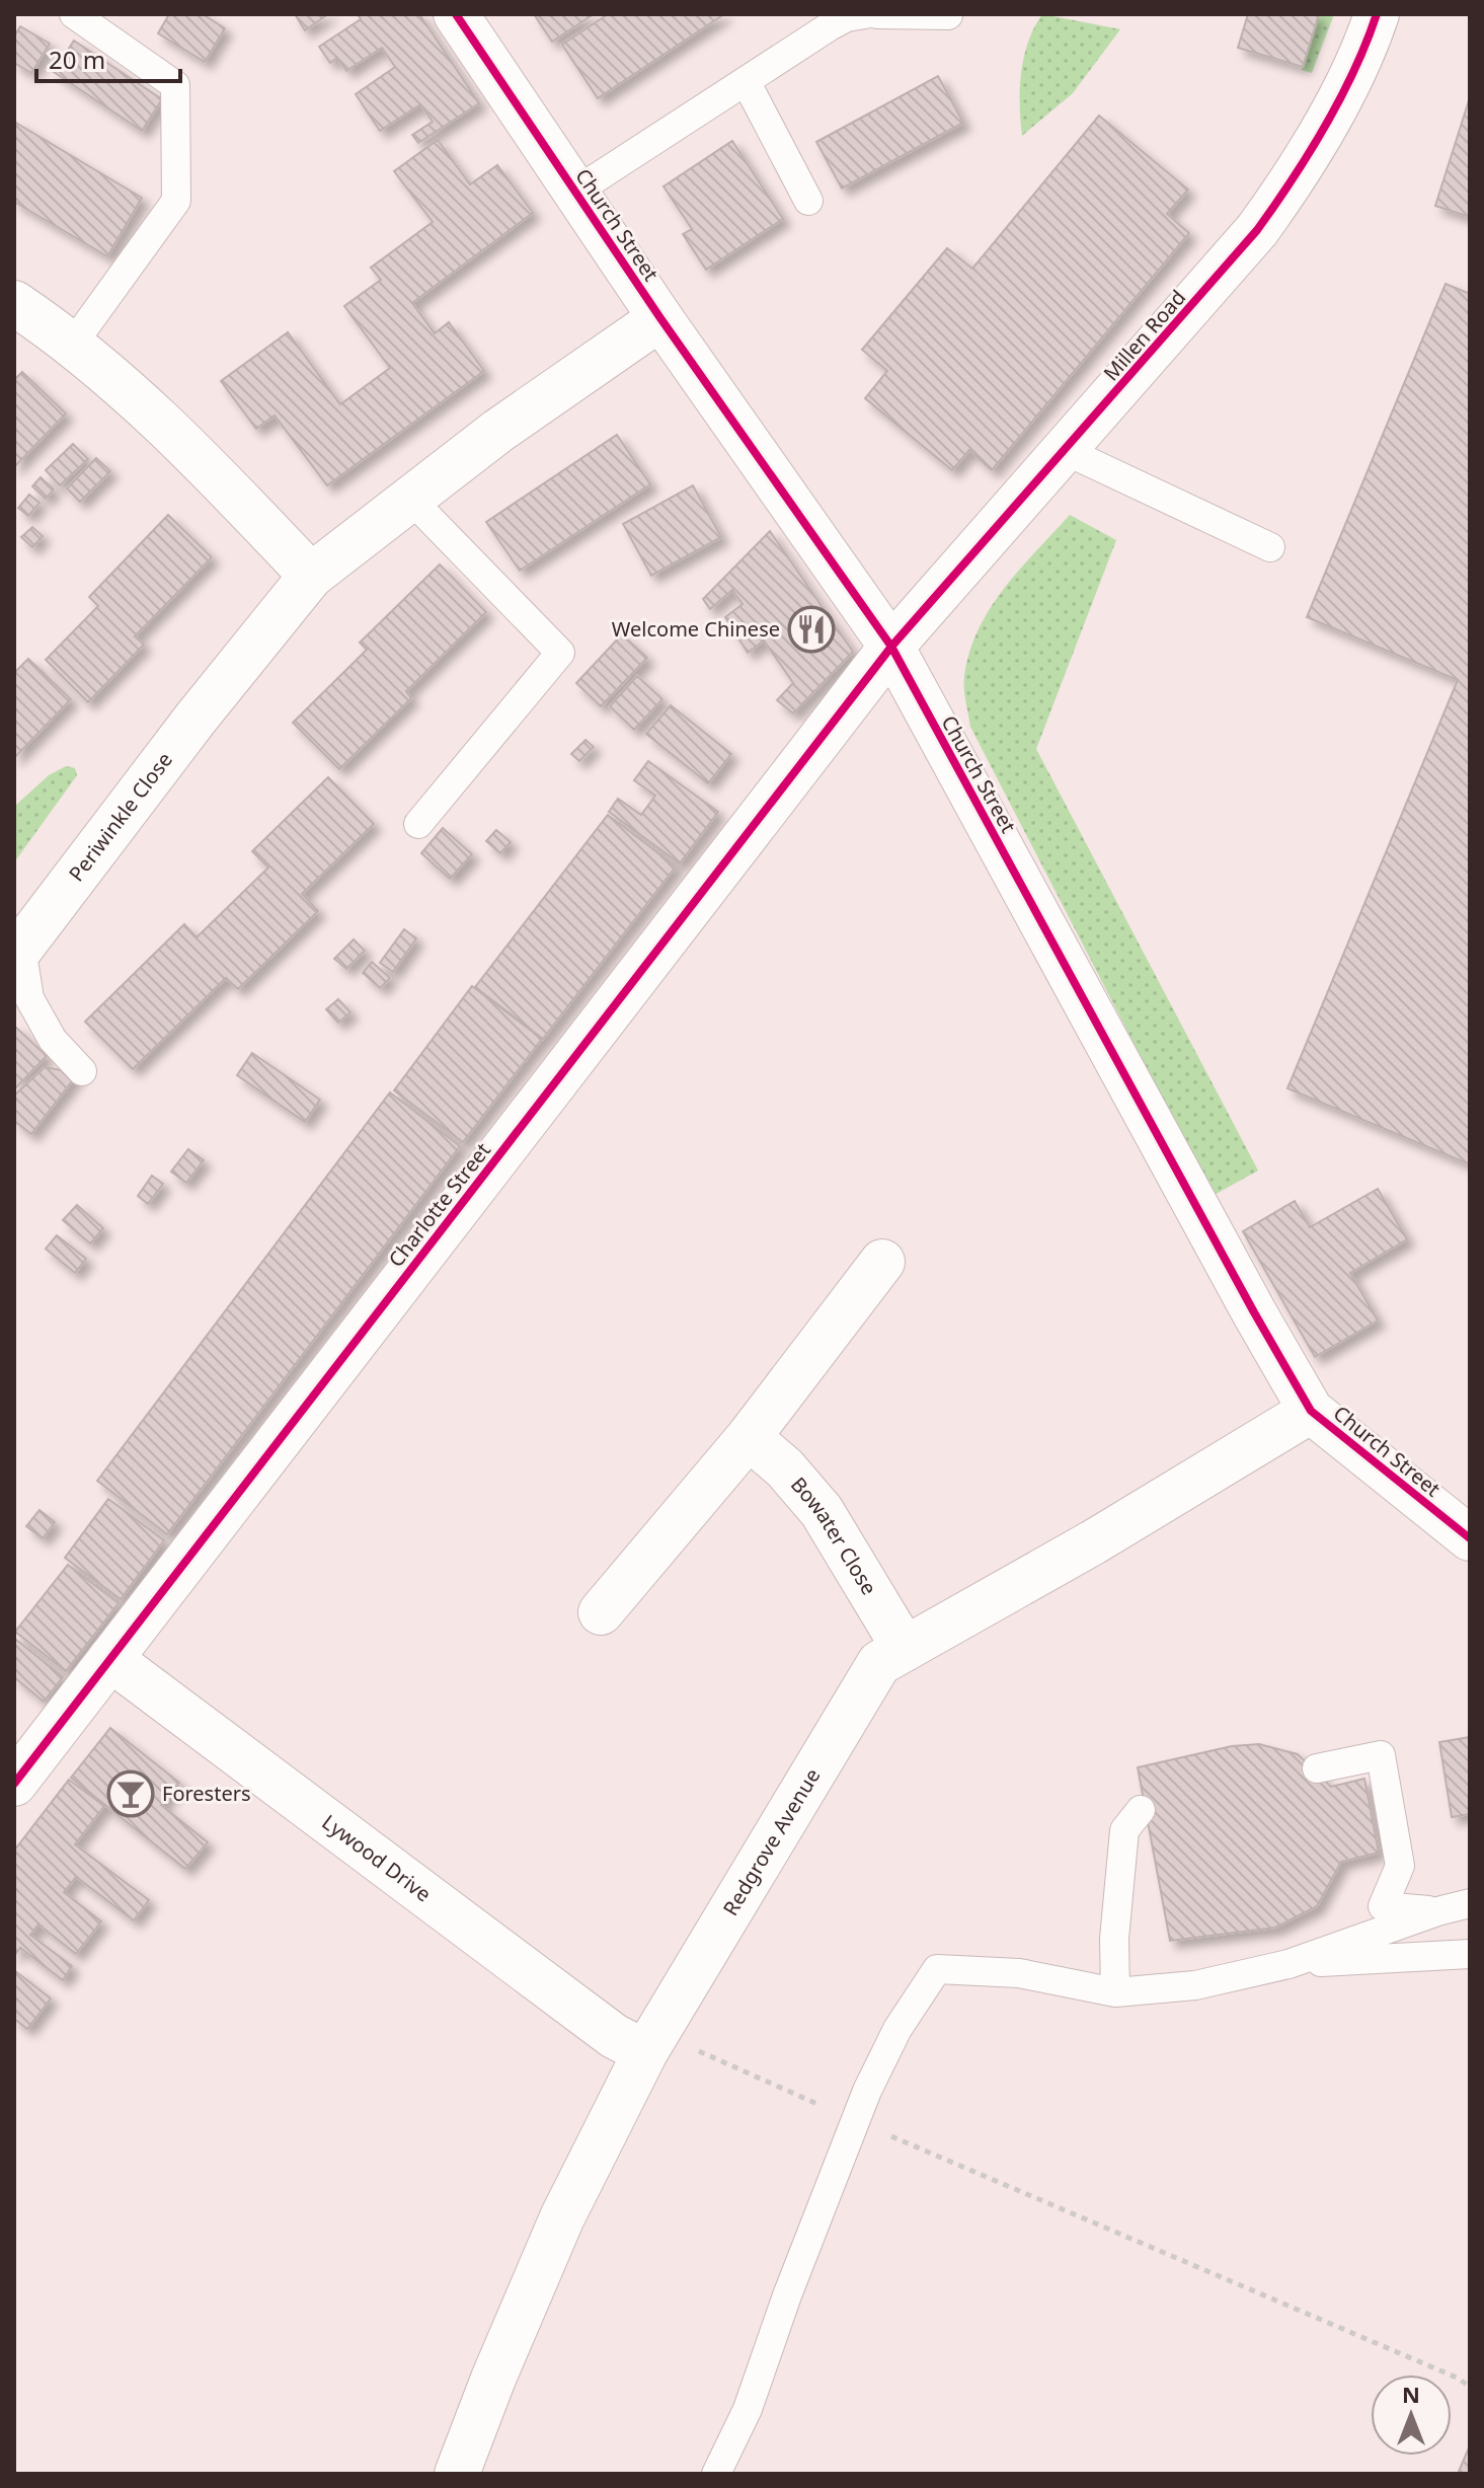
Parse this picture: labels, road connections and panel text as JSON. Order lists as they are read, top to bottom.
{
  "streets": {
    "street": [
      "Church Street",
      "Millen Road",
      "Periwinkle Close",
      "Charlotte Street",
      "Bowater Close",
      "Redgrove Avenue",
      "Lywood Drive"
    ]
  },
  "crossings": [
    ["Church Street", "Millen Road"],
    ["Church Street", "Periwinkle Close"],
    ["Church Street", "Charlotte Street"],
    ["Church Street", "Redgrove Avenue"],
    ["Millen Road", "Charlotte Street"],
    ["Charlotte Street", "Lywood Drive"],
    ["Bowater Close", "Redgrove Avenue"],
    ["Redgrove Avenue", "Lywood Drive"]
  ],
  "places": {
    "restaurant": ["Welcome Chinese"],
    "bar": ["Foresters"]
  },
  "scale_bar": "20 m",
  "north": "top"
}
